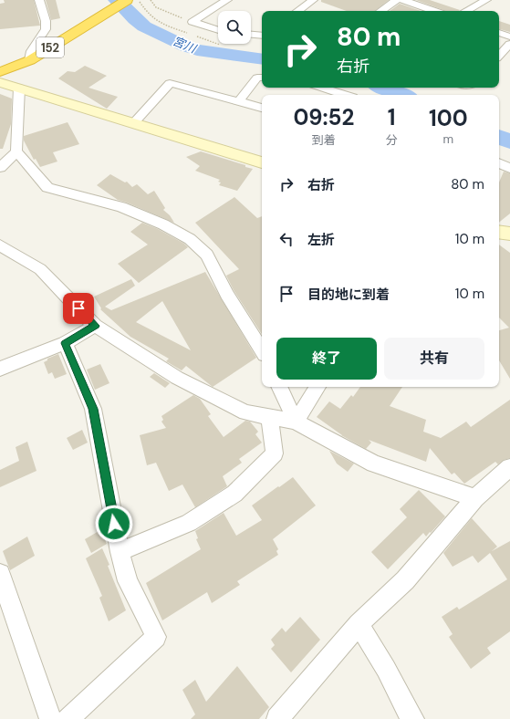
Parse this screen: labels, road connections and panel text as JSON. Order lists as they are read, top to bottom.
{
  "streets": {
    "highway": ["152"]
  },
  "water": ["宮川"],
  "page": {
    "turn": ["80 m", "右折"],
    "eta": [
      "09:52",
      "到着",
      "1",
      "分",
      "100",
      "m"
    ],
    "list": [
      {
        "name": "右折",
        "value": "80 m"
      },
      {
        "name": "左折",
        "value": "10 m"
      },
      {
        "name": "目的地に到着",
        "value": "10 m"
      }
    ],
    "buttons": ["終了", "共有"]
  }
}
